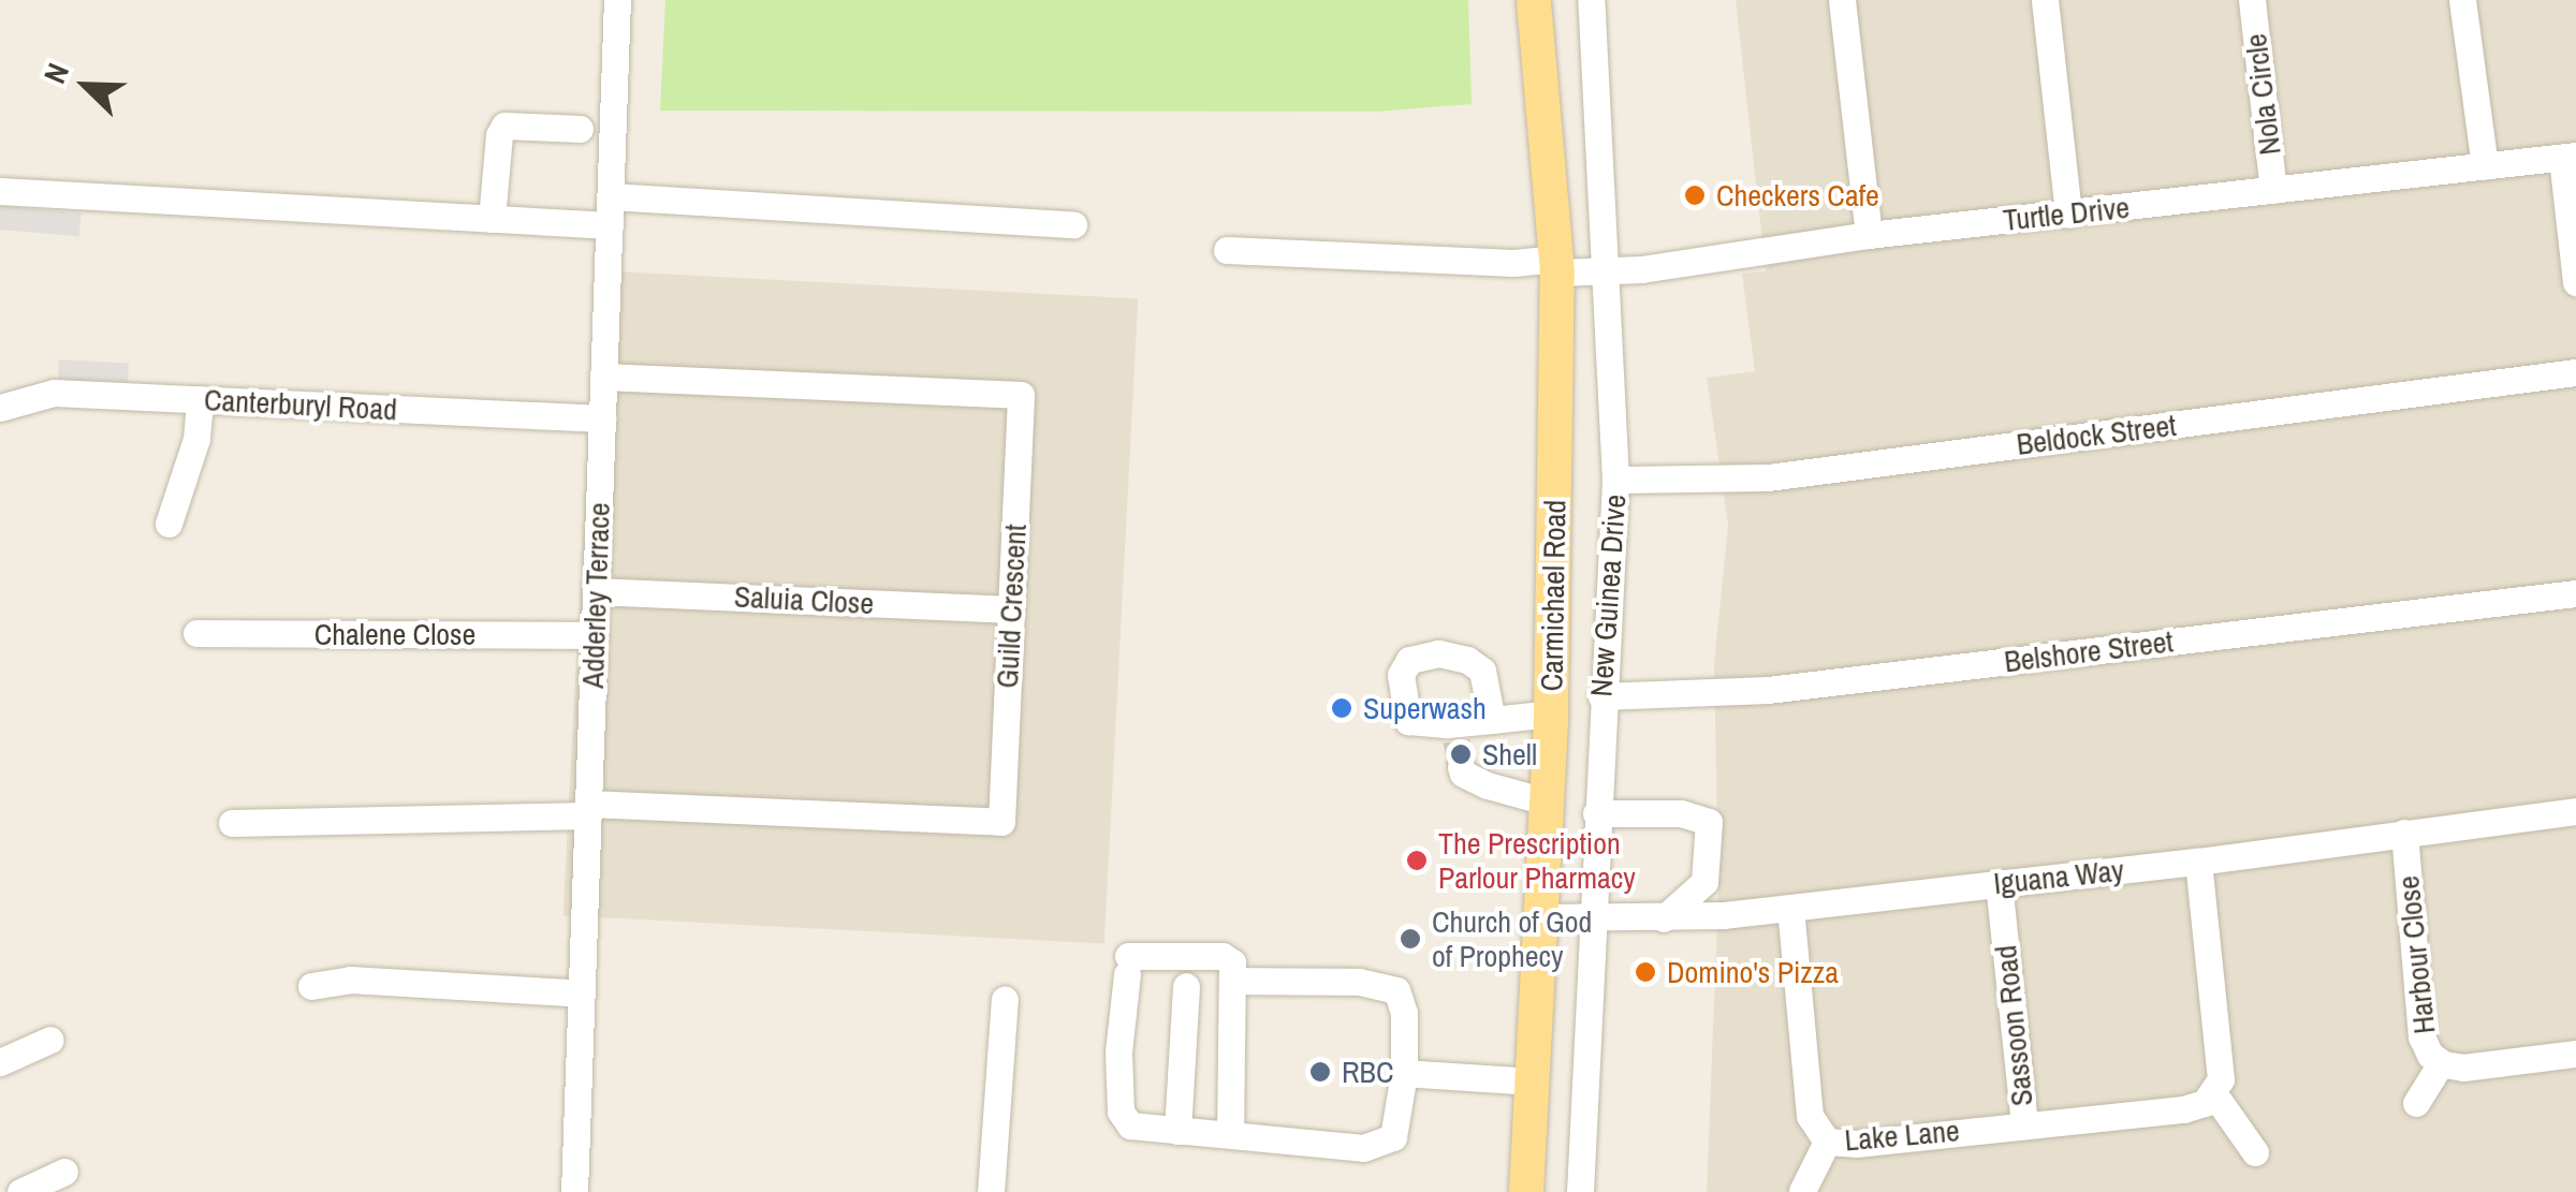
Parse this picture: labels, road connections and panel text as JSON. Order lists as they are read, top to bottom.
{
  "streets": {
    "main road": ["Carmichael Road"],
    "street": [
      "Nola Circle",
      "Turtle Drive",
      "Canterburyl Road",
      "Beldock Street",
      "Adderley Terrace",
      "New Guinea Drive",
      "Saluia Close",
      "Guild Crescent",
      "Chalene Close",
      "Belshore Street",
      "Iguana Way",
      "Harbour Close",
      "Sassoon Road",
      "Lake Lane"
    ]
  },
  "crossings": [
    ["Nola Circle", "Turtle Drive"],
    ["Turtle Drive", "Carmichael Road"],
    ["Turtle Drive", "New Guinea Drive"],
    ["Canterburyl Road", "Adderley Terrace"],
    ["Beldock Street", "New Guinea Drive"],
    ["Adderley Terrace", "Saluia Close"],
    ["Adderley Terrace", "Guild Crescent"],
    ["Adderley Terrace", "Chalene Close"],
    ["Carmichael Road", "Iguana Way"],
    ["New Guinea Drive", "Belshore Street"],
    ["New Guinea Drive", "Iguana Way"],
    ["Saluia Close", "Guild Crescent"],
    ["Iguana Way", "Harbour Close"],
    ["Iguana Way", "Sassoon Road"],
    ["Iguana Way", "Lake Lane"],
    ["Sassoon Road", "Lake Lane"]
  ],
  "places": [
    "Checkers Cafe",
    "Superwash",
    "Shell",
    "The Prescription Parlour Pharmacy",
    "Church of God of Prophecy",
    "Domino's Pizza",
    "RBC"
  ],
  "north": "top left"
}
